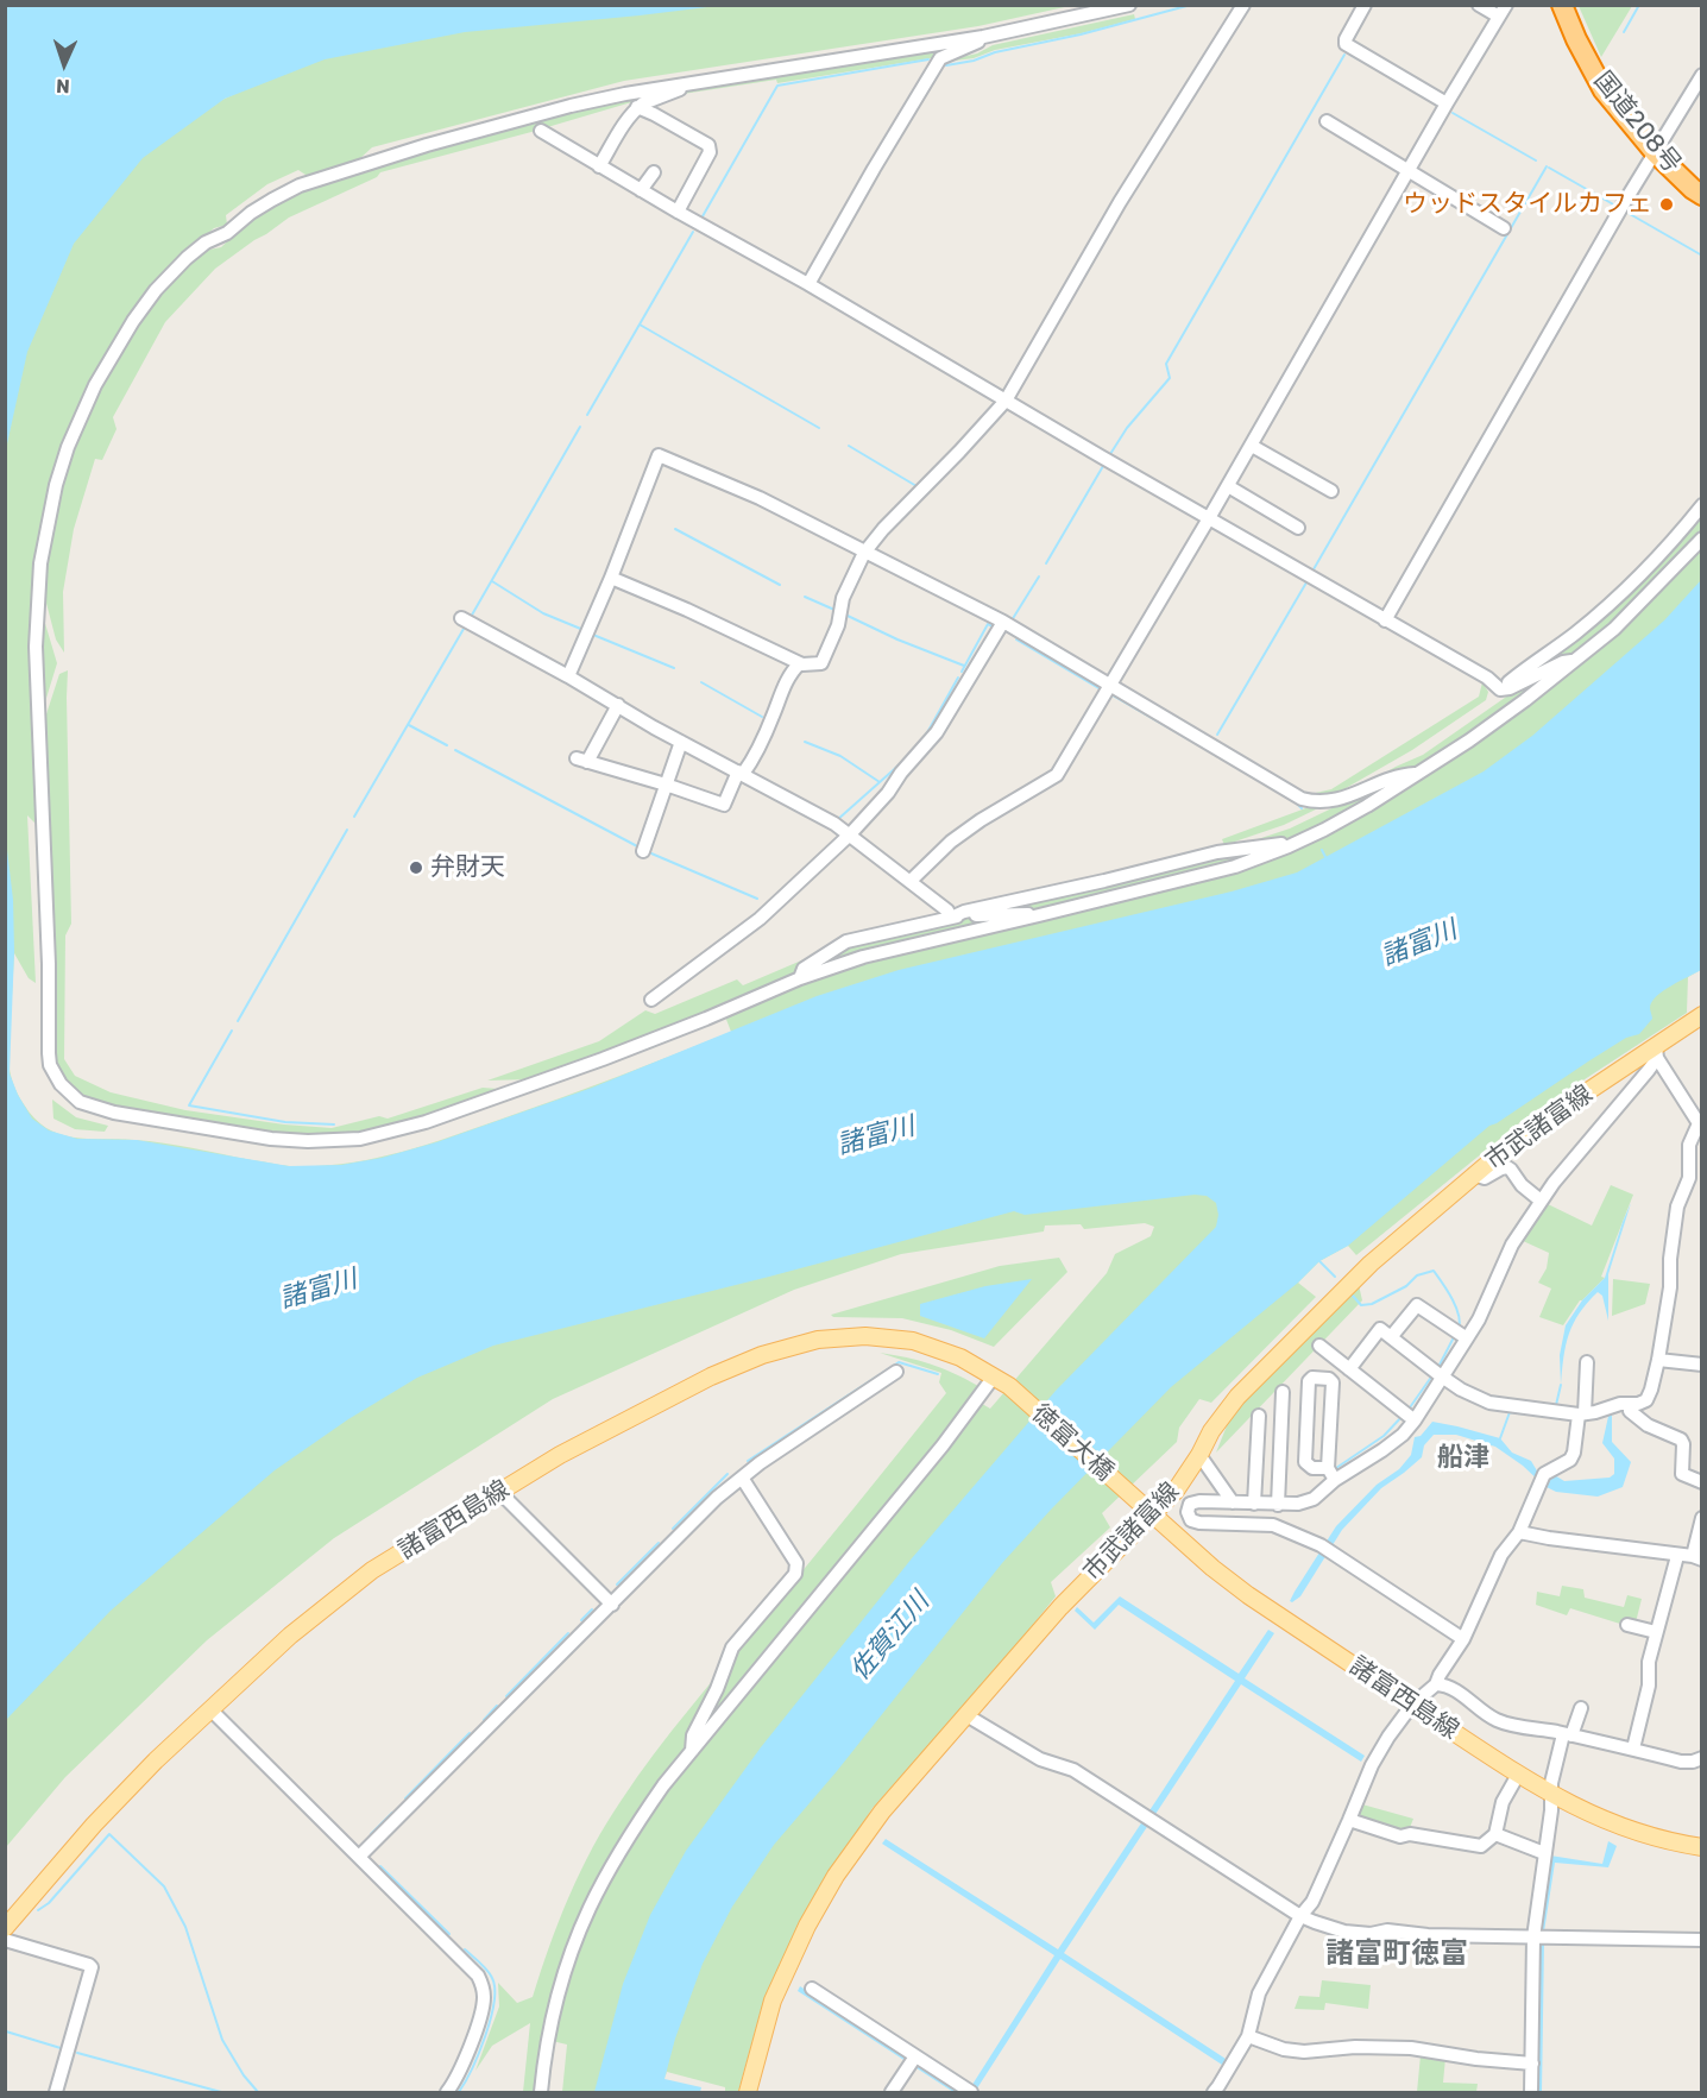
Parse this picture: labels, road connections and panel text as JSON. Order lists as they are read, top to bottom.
{
  "streets": {
    "highway": ["国道208号"],
    "main road": ["市武諸富線", "徳富大橋", "諸富西島線"]
  },
  "crossings": [
    ["市武諸富線", "諸富西島線"],
    ["徳富大橋", "諸富西島線"]
  ],
  "districts": ["船津", "諸富町徳富"],
  "water": ["諸富川", "佐賀江川"],
  "places": ["ウッドスタイルカフェ", "弁財天"],
  "north": "bottom"
}
